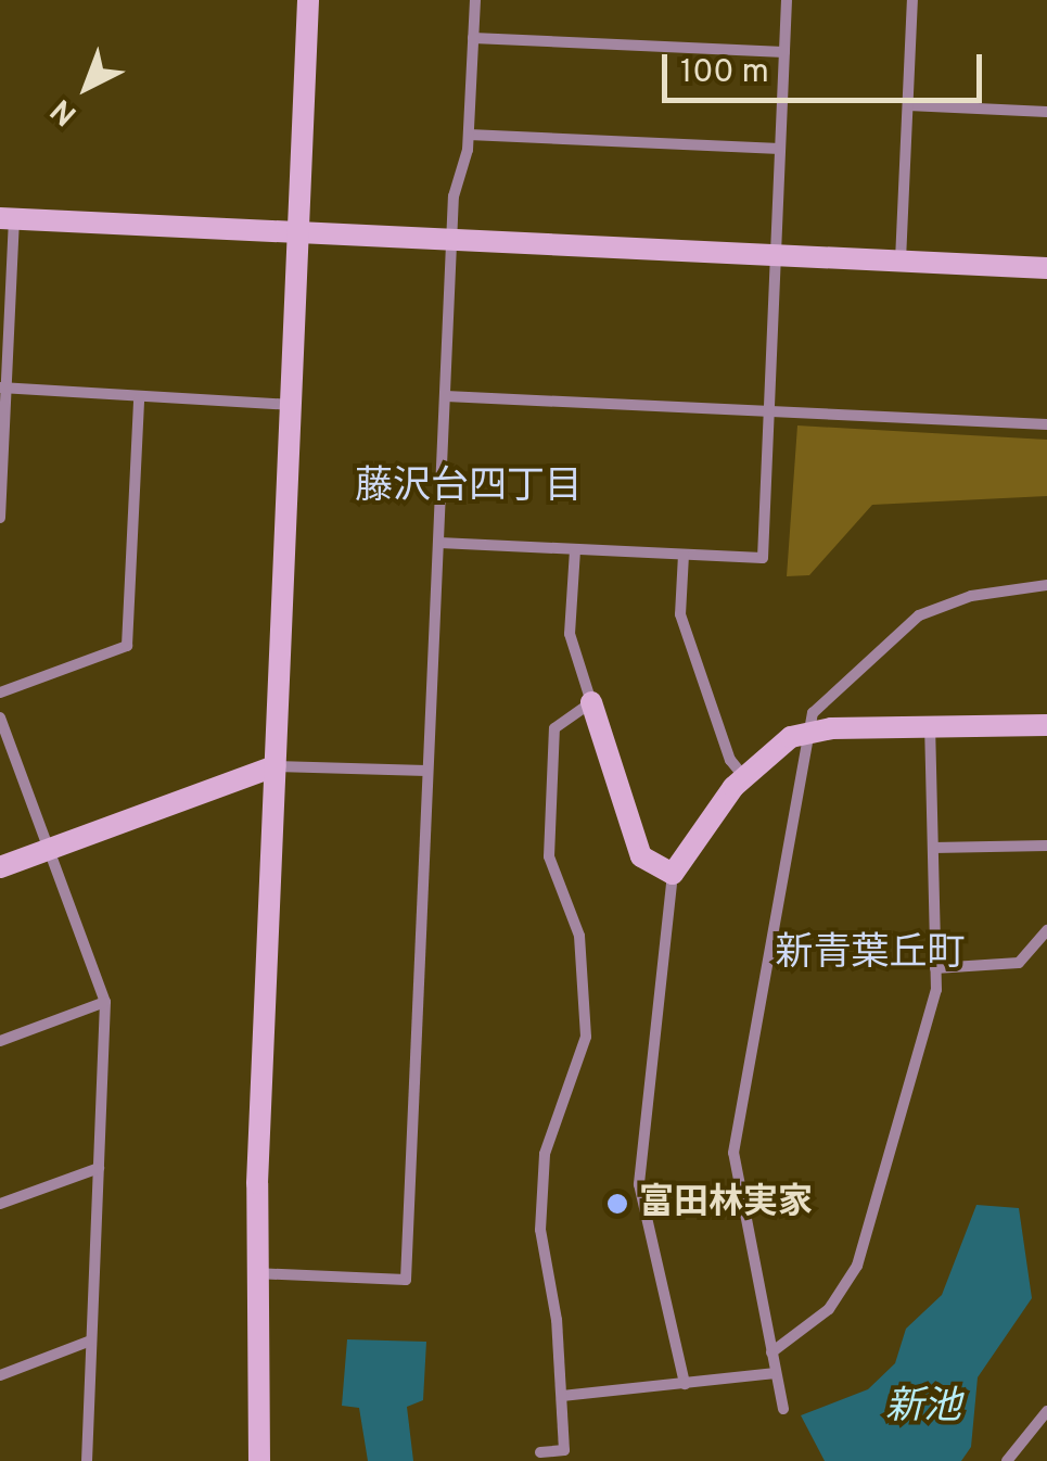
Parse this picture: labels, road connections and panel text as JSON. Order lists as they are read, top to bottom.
{
  "districts": ["藤沢台四丁目", "新青葉丘町"],
  "water": ["新池"],
  "places": ["富田林実家"],
  "scale_bar": "100 m",
  "north": "bottom left"
}
